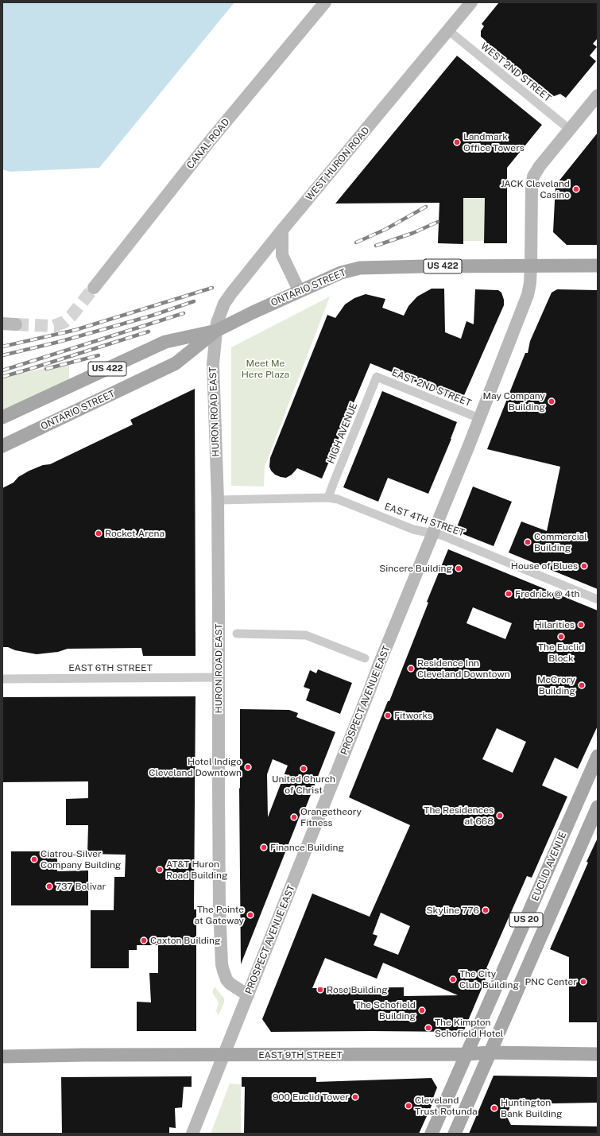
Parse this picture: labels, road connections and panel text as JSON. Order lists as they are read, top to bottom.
{
  "streets": {
    "main road": [
      "US 422",
      "ONTARIO STREET",
      "EUCLID AVENUE",
      "US 20",
      "EAST 9TH STREET"
    ],
    "street": [
      "WEST 2ND STREET",
      "CANAL ROAD",
      "WEST HURON ROAD",
      "EAST 2ND STREET",
      "HURON ROAD EAST",
      "HIGH AVENUE",
      "EAST 4TH STREET",
      "EAST 6TH STREET",
      "PROSPECT AVENUE EAST"
    ]
  },
  "crossings": [
    ["WEST 2ND STREET", "WEST HURON ROAD"],
    ["WEST 2ND STREET", "PROSPECT AVENUE EAST"],
    ["WEST HURON ROAD", "ONTARIO STREET"],
    ["WEST HURON ROAD", "HURON ROAD EAST"],
    ["ONTARIO STREET", "HURON ROAD EAST"],
    ["ONTARIO STREET", "PROSPECT AVENUE EAST"],
    ["EAST 2ND STREET", "HIGH AVENUE"],
    ["EAST 2ND STREET", "PROSPECT AVENUE EAST"],
    ["HURON ROAD EAST", "EAST 4TH STREET"],
    ["HURON ROAD EAST", "EAST 6TH STREET"],
    ["HURON ROAD EAST", "PROSPECT AVENUE EAST"],
    ["HIGH AVENUE", "EAST 4TH STREET"],
    ["EAST 4TH STREET", "PROSPECT AVENUE EAST"],
    ["PROSPECT AVENUE EAST", "EAST 9TH STREET"],
    ["EUCLID AVENUE", "EAST 9TH STREET"]
  ],
  "parks": ["Meet Me Here Plaza"],
  "places": [
    "Landmark Office Towers",
    "JACK Cleveland Casino",
    "May Company Building",
    "Rocket Arena",
    "Commercial Building",
    "House of Blues",
    "Sincere Building",
    "Fredrick @ 4th",
    "Hilarities",
    "The Euclid Block",
    "Residence Inn Cleveland Downtown",
    "McCrory Building",
    "Fitworks",
    "Hotel Indigo Cleveland Downtown",
    "United Church of Christ",
    "The Residences at 668",
    "Orangetheory Fitness",
    "Finance Building",
    "Ciatrou-Silver Company Building",
    "AT&T Huron Road Building",
    "737 Bolivar",
    "Skyline 776",
    "The Pointe at Gateway",
    "Caxton Building",
    "The City Club Building",
    "PNC Center",
    "Rose Building",
    "The Schofield Building",
    "The Kimpton Schofield Hotel",
    "900 Euclid Tower",
    "Cleveland Trust Rotunda",
    "Huntington Bank Building"
  ]
}
